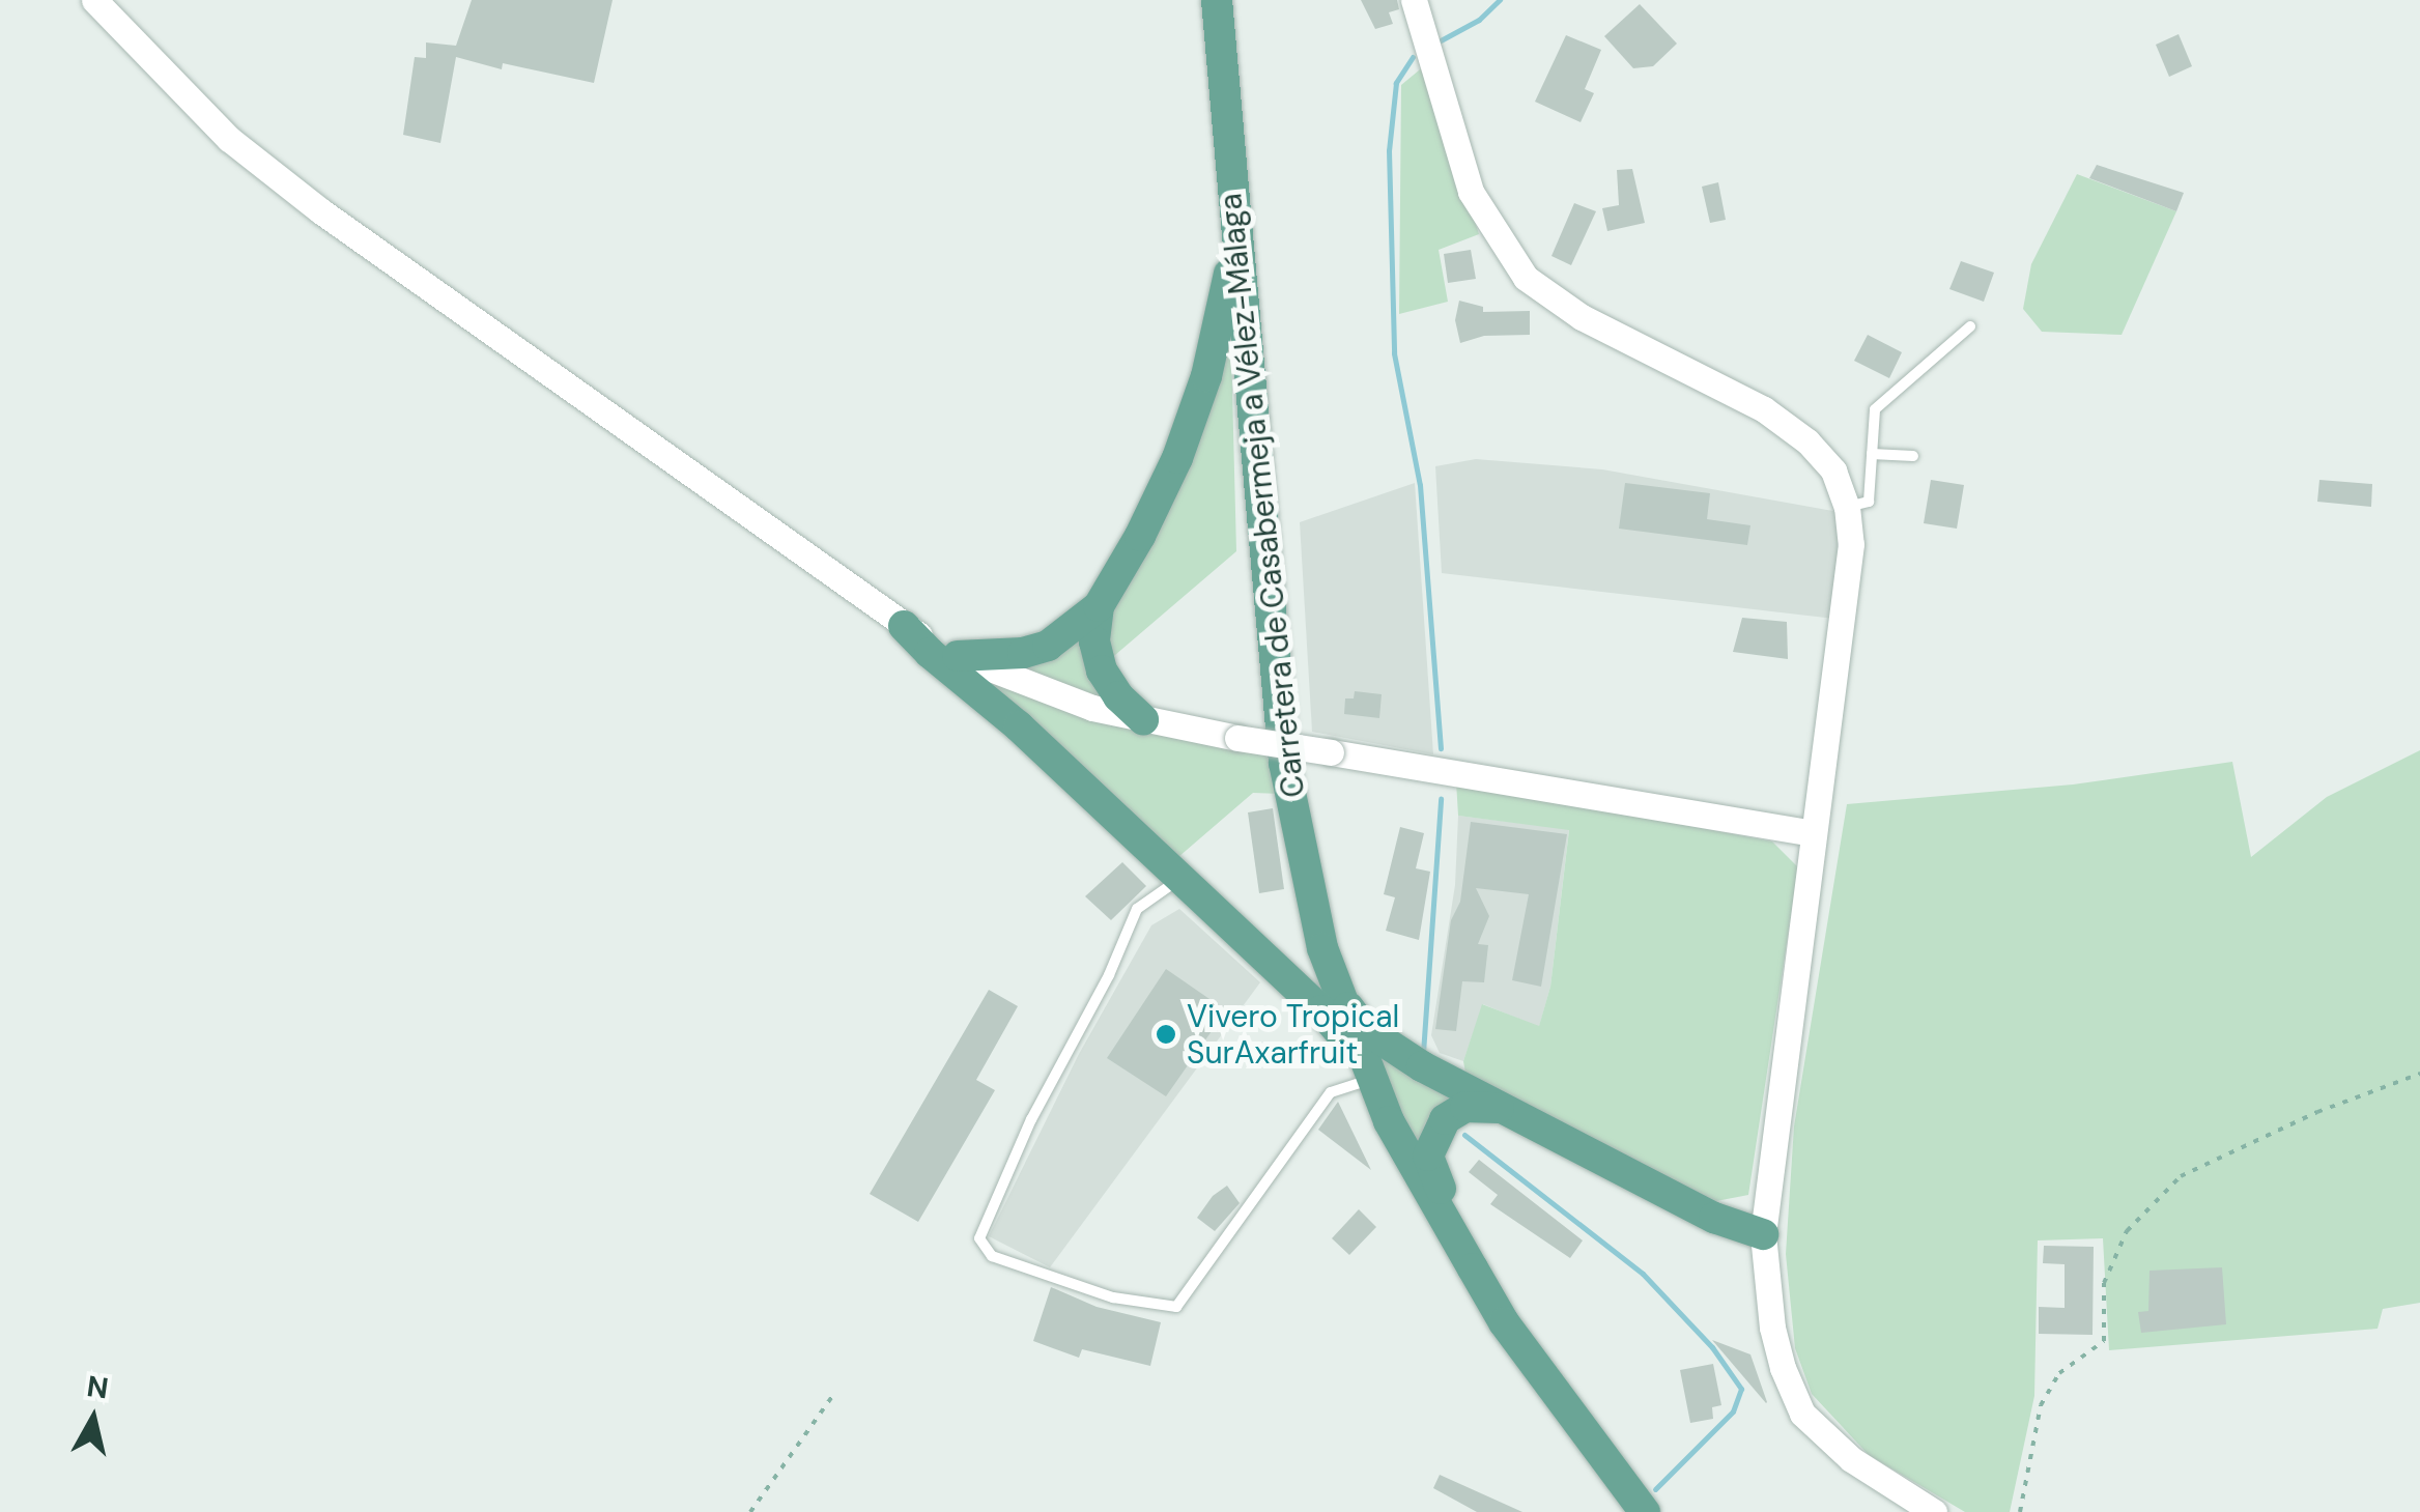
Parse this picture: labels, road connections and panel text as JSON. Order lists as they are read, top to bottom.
{
  "streets": {
    "main road": ["Carretera de Casabermeja a Vélez-Málaga"]
  },
  "places": ["Vivero Tropical SurAxarfruit"],
  "north": "top"
}
